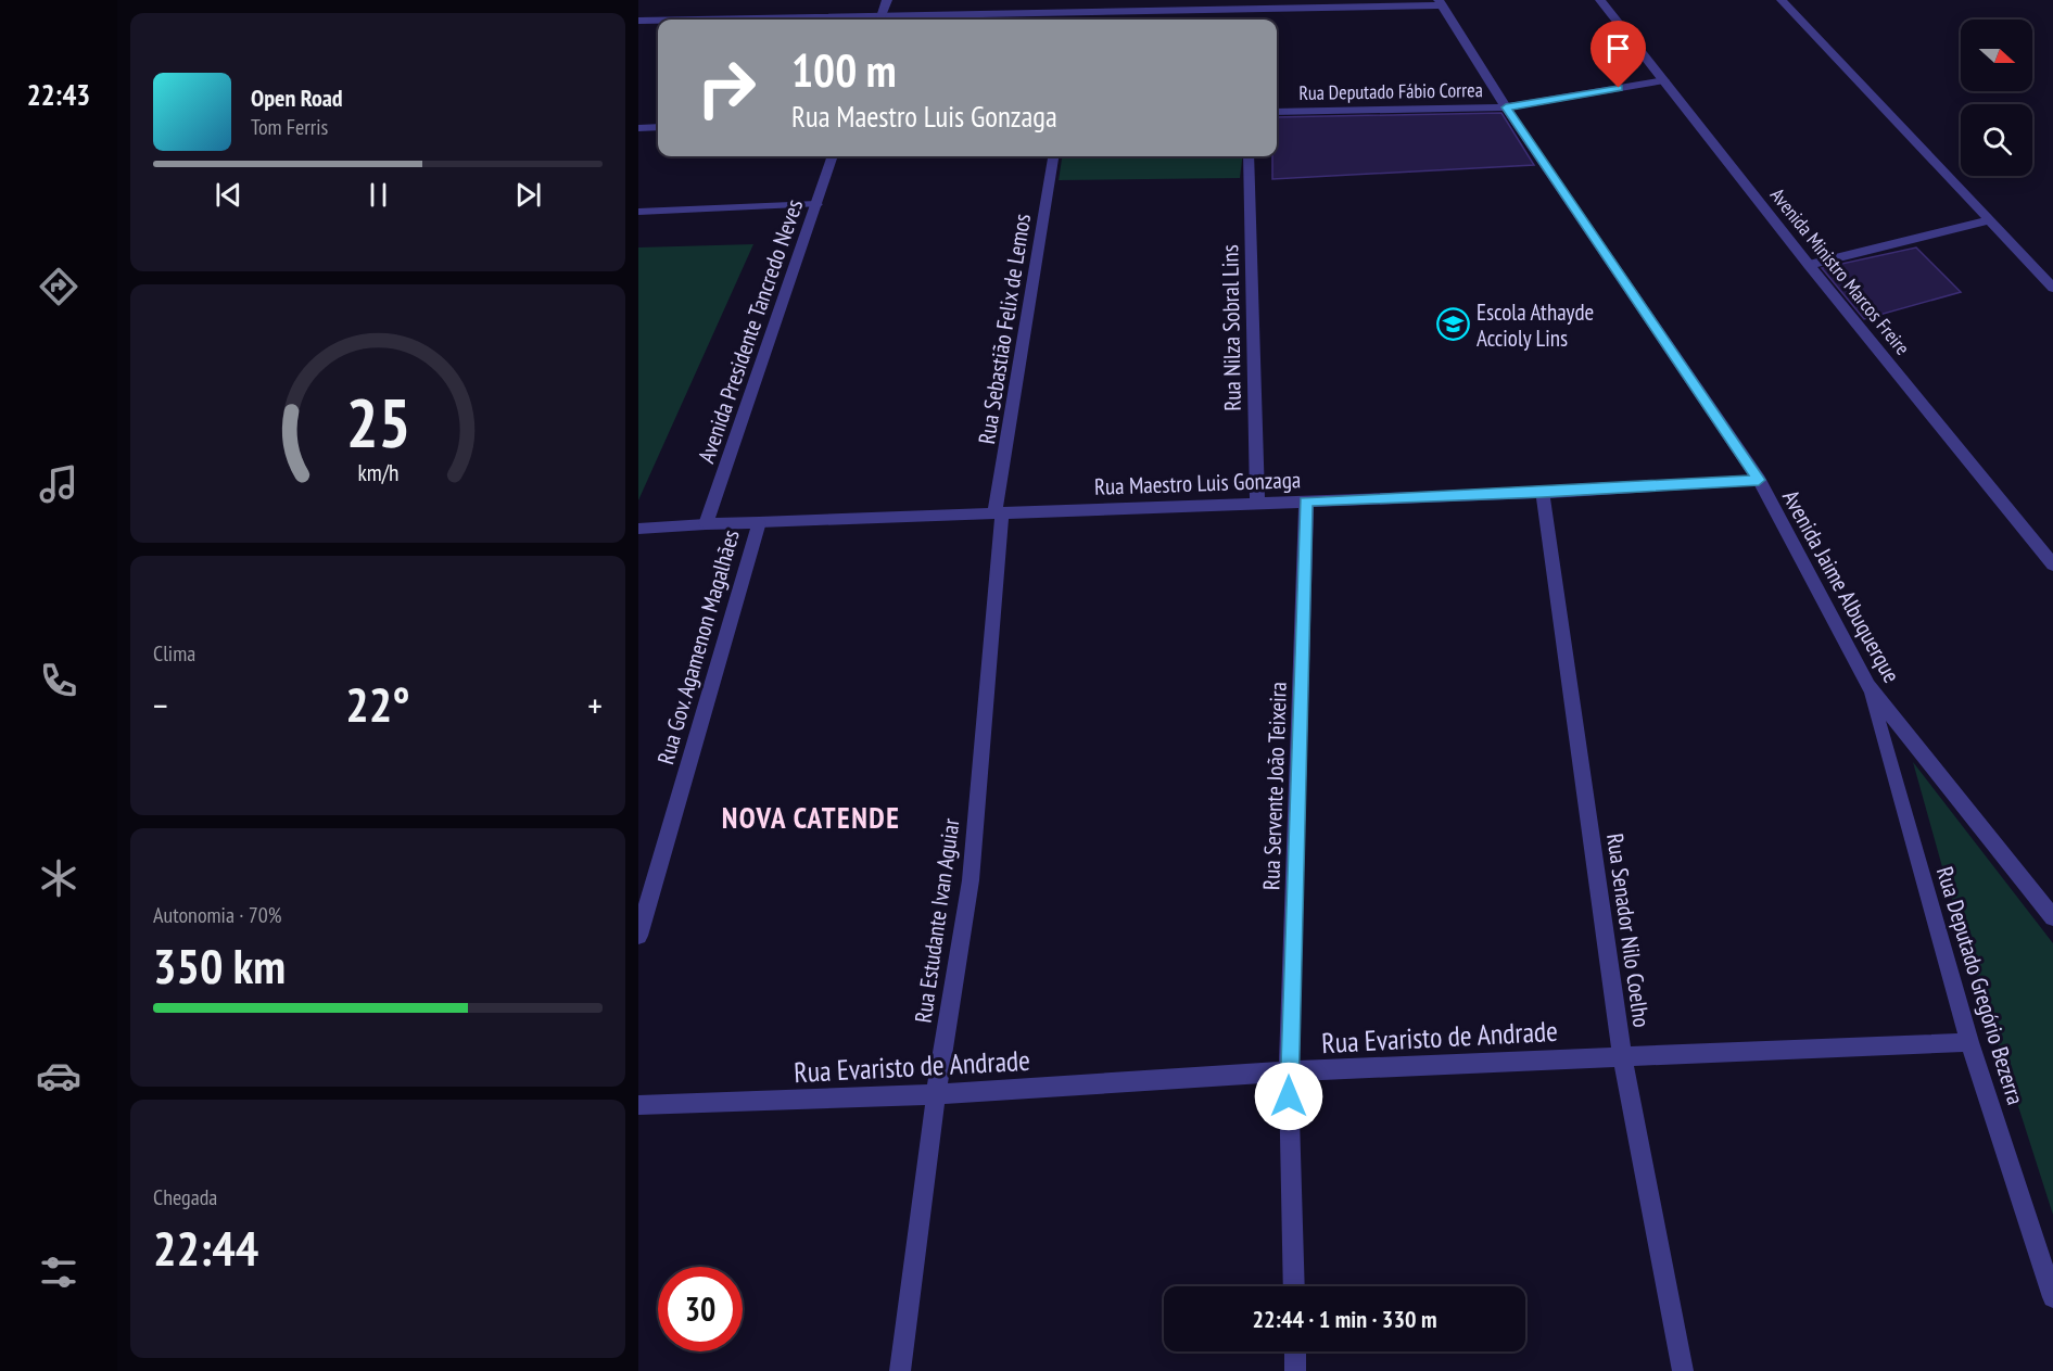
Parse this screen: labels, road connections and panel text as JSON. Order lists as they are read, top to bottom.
{
  "streets": {
    "street": [
      "Rua Deputado Fábio Correa",
      "Avenida Ministro Marcos Freire",
      "Rua Nilza Sobral Lins",
      "Rua Sebastião Felix de Lemos",
      "Avenida Presidente Tancredo Neves",
      "Rua Maestro Luis Gonzaga",
      "Avenida Jaime Albuquerque",
      "Rua Gov. Agamenon Magalhães",
      "Rua Servente João Teixeira",
      "Rua Estudante Ivan Aguiar",
      "Rua Senador Nilo Coelho",
      "Rua Deputado Gregório Bezerra",
      "Rua Evaristo de Andrade"
    ]
  },
  "crossings": [
    ["Rua Deputado Fábio Correa", "Avenida Ministro Marcos Freire"],
    ["Rua Deputado Fábio Correa", "Avenida Jaime Albuquerque"],
    ["Rua Nilza Sobral Lins", "Rua Maestro Luis Gonzaga"],
    ["Rua Sebastião Felix de Lemos", "Rua Maestro Luis Gonzaga"],
    ["Rua Sebastião Felix de Lemos", "Rua Estudante Ivan Aguiar"],
    ["Avenida Presidente Tancredo Neves", "Rua Maestro Luis Gonzaga"],
    ["Rua Maestro Luis Gonzaga", "Avenida Jaime Albuquerque"],
    ["Rua Maestro Luis Gonzaga", "Rua Gov. Agamenon Magalhães"],
    ["Rua Maestro Luis Gonzaga", "Rua Servente João Teixeira"],
    ["Rua Maestro Luis Gonzaga", "Rua Estudante Ivan Aguiar"],
    ["Rua Maestro Luis Gonzaga", "Rua Senador Nilo Coelho"],
    ["Avenida Jaime Albuquerque", "Rua Deputado Gregório Bezerra"],
    ["Rua Servente João Teixeira", "Rua Evaristo de Andrade"],
    ["Rua Estudante Ivan Aguiar", "Rua Evaristo de Andrade"],
    ["Rua Senador Nilo Coelho", "Rua Evaristo de Andrade"],
    ["Rua Deputado Gregório Bezerra", "Rua Evaristo de Andrade"]
  ],
  "districts": ["NOVA CATENDE"],
  "places": {
    "school or university": ["Escola Athayde Accioly Lins"]
  },
  "north": "right",
  "page": {
    "tabs": "22:43",
    "turn": ["100 m", "Rua Maestro Luis Gonzaga"],
    "song": ["Open Road", "Tom Ferris"],
    "tile": [
      "Clima",
      ["Autonomia · 70%", "350 km"],
      ["Chegada", "22:44"]
    ],
    "heat": ["−", "22°", "+"],
    "limit": "30",
    "trip": "22:44 · 1 min · 330 m",
    "gauge": ["25", "km/h"]
  }
}
